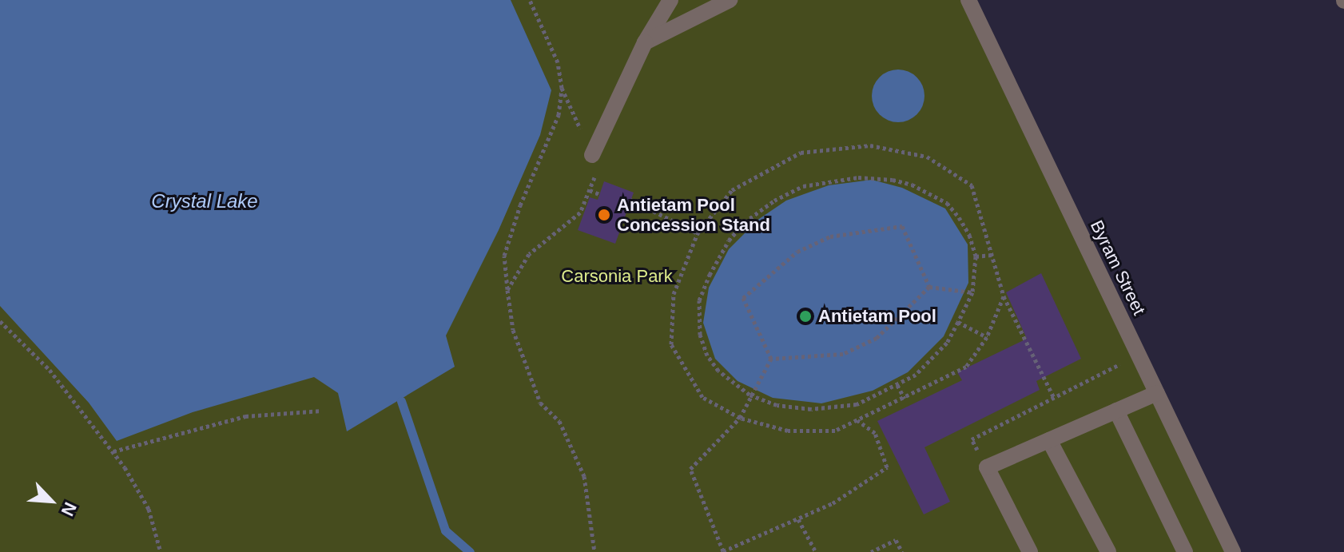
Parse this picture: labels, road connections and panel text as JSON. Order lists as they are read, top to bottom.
{
  "streets": {
    "street": ["Byram Street"]
  },
  "water": ["Crystal Lake"],
  "parks": ["Carsonia Park"],
  "places": ["Antietam Pool Concession Stand", "Antietam Pool"],
  "north": "bottom right"
}
